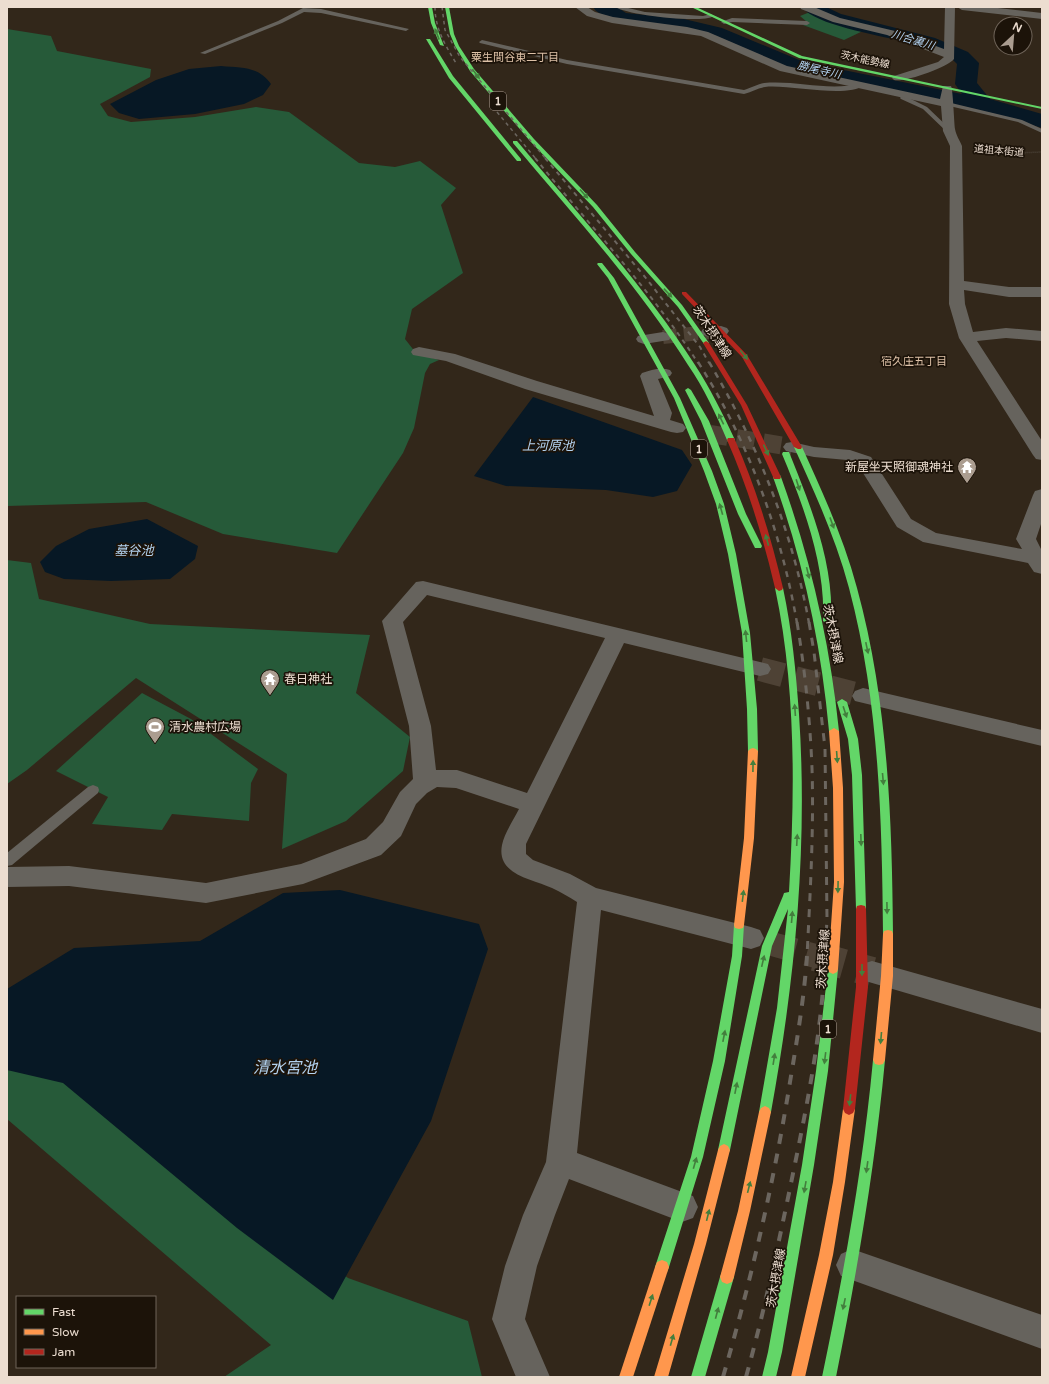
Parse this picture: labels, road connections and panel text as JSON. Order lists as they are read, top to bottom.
{
  "streets": {
    "main road": ["茨木能勢線", "1", "茨木摂津線"],
    "path": ["道祖本街道"]
  },
  "crossings": [
    ["1", "茨木摂津線"]
  ],
  "districts": ["粟生間谷東二丁目", "宿久庄五丁目"],
  "water": [
    "川合裏川",
    "勝尾寺川",
    "上河原池",
    "墓谷池",
    "清水宮池"
  ],
  "places": {
    "temple": ["新屋坐天照御魂神社", "春日神社"],
    "sports": ["清水農村広場"]
  },
  "legend": ["Fast", "Slow", "Jam"],
  "north": "top right"
}
